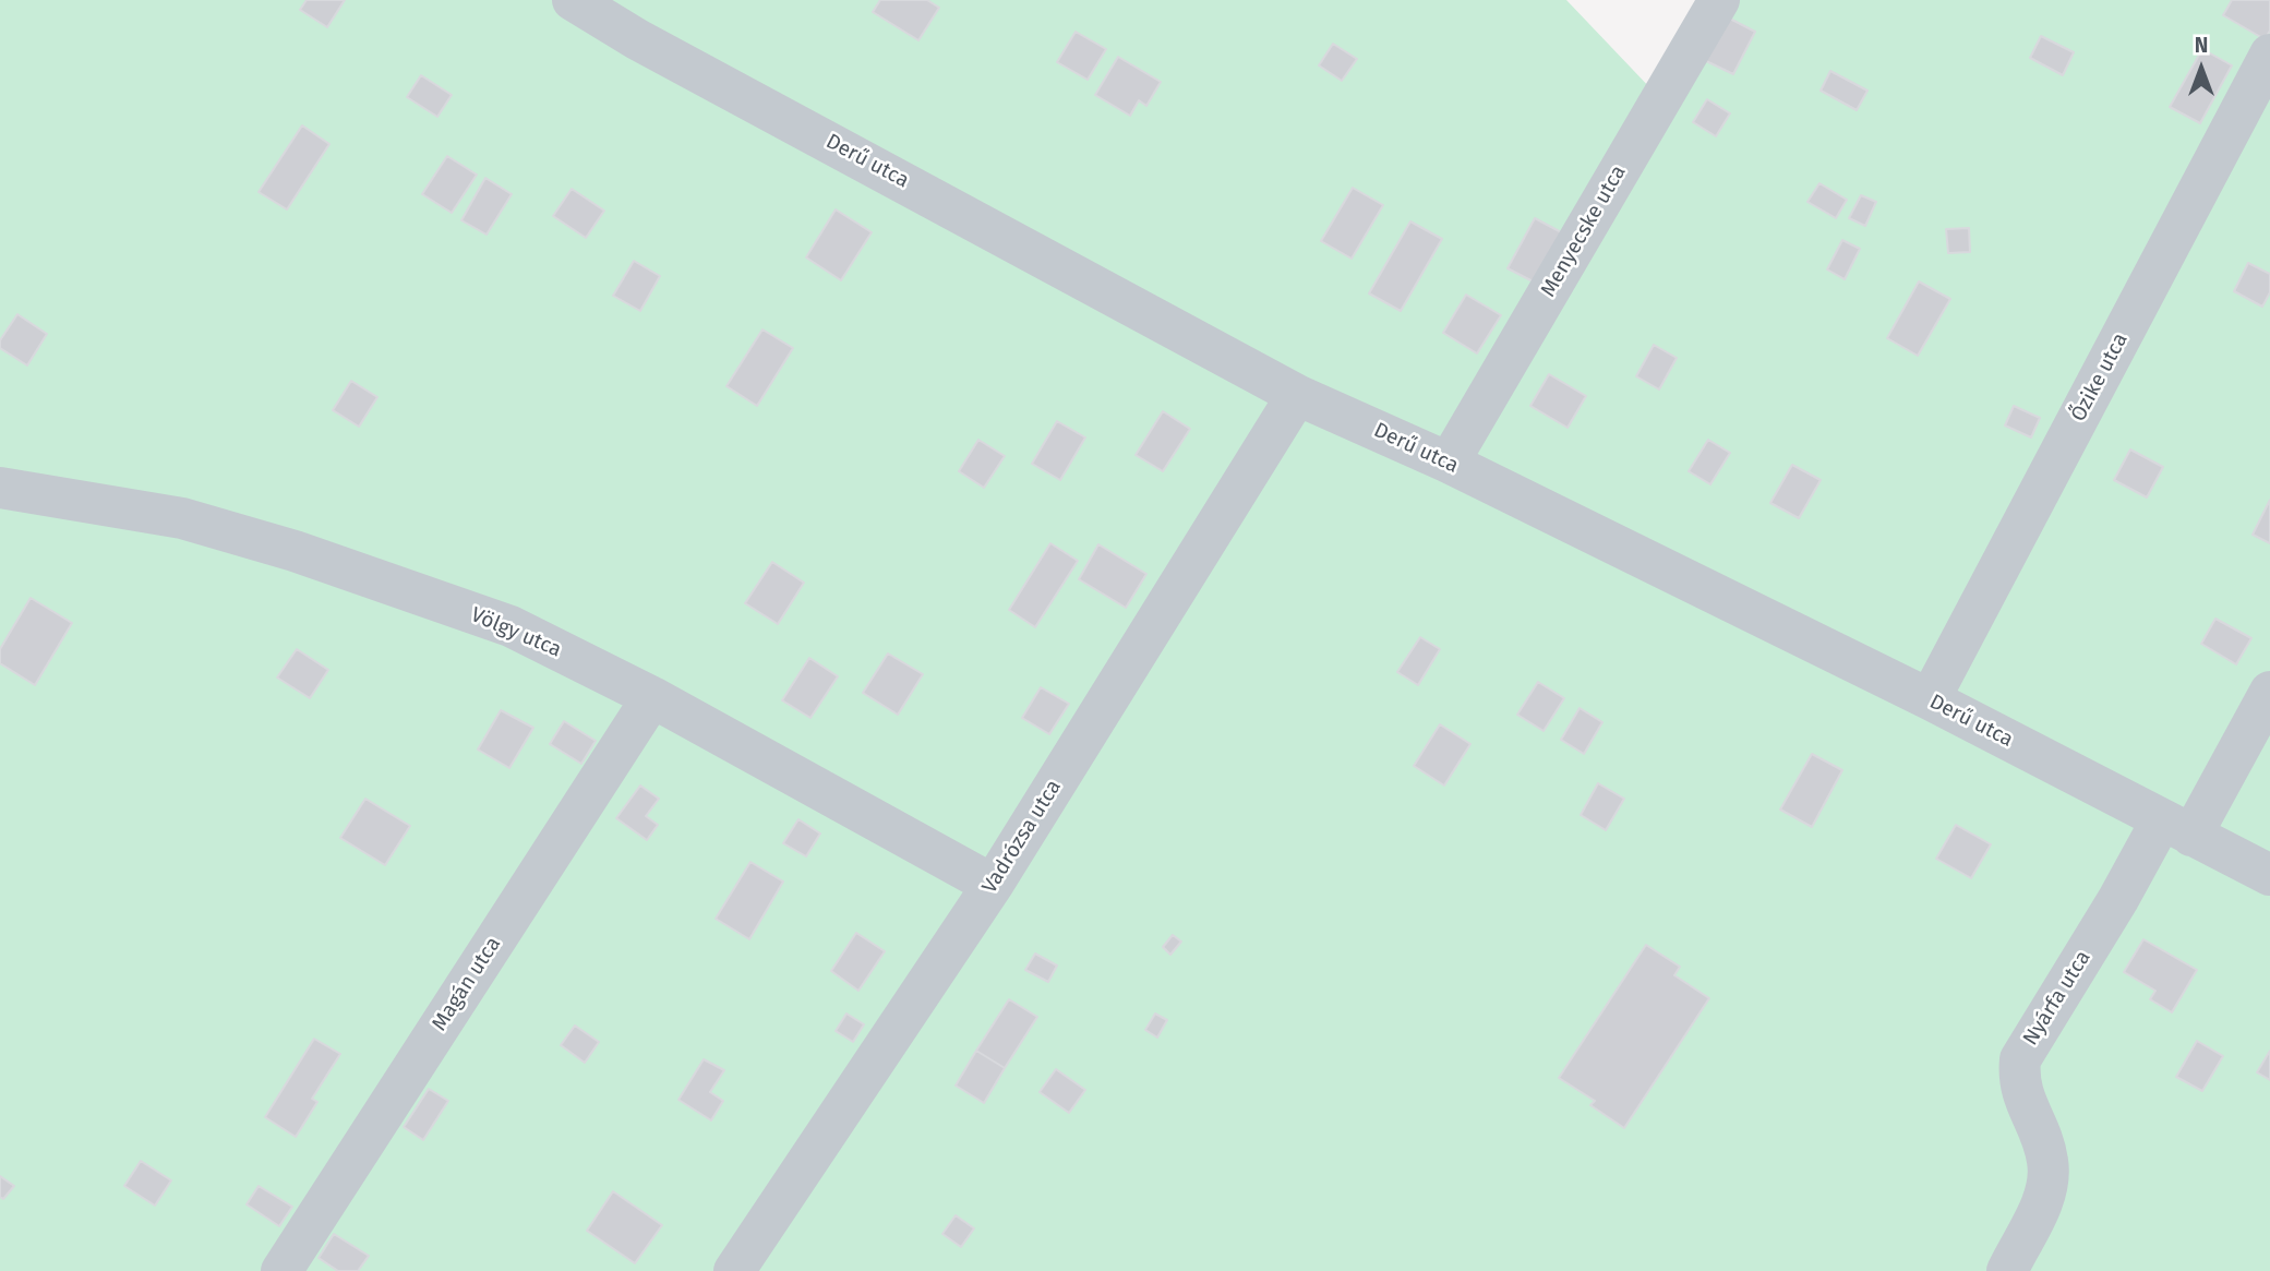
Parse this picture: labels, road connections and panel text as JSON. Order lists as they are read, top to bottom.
{
  "streets": {
    "street": [
      "Derű utca",
      "Menyecske utca",
      "Őzike utca",
      "Völgy utca",
      "Vadrózsa utca",
      "Magán utca",
      "Nyárfa utca"
    ]
  },
  "crossings": [
    ["Derű utca", "Menyecske utca"],
    ["Derű utca", "Őzike utca"],
    ["Derű utca", "Vadrózsa utca"],
    ["Derű utca", "Nyárfa utca"],
    ["Völgy utca", "Vadrózsa utca"],
    ["Völgy utca", "Magán utca"]
  ],
  "north": "top"
}
